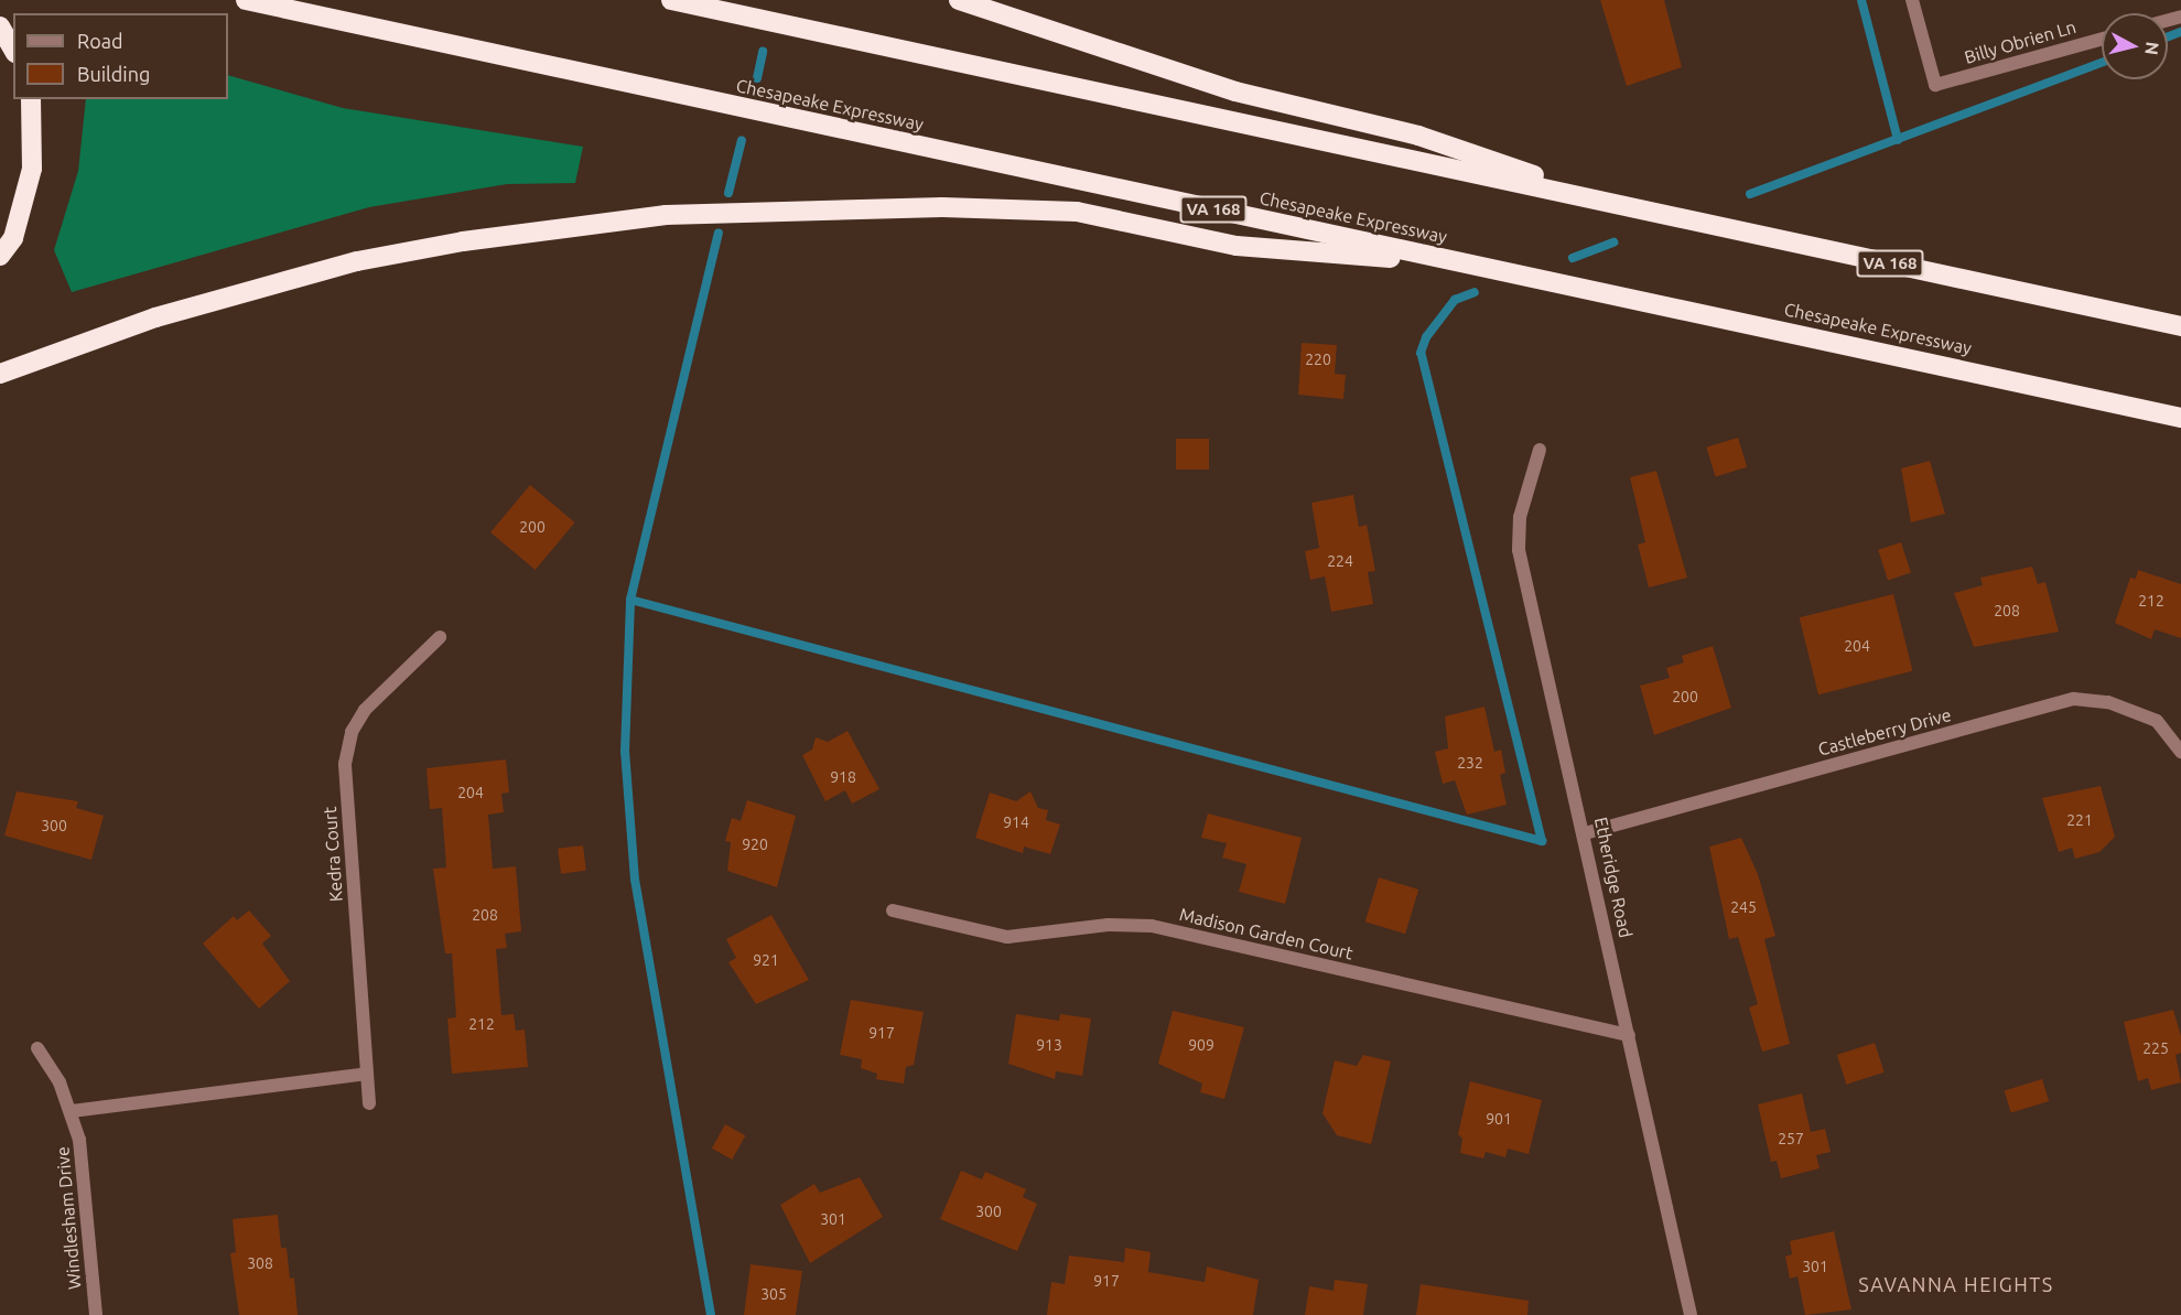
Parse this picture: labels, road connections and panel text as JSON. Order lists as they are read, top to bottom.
{
  "streets": {
    "highway": ["Chesapeake Expressway", "VA 168"],
    "street": [
      "Billy Obrien Ln",
      "Castleberry Drive",
      "Kedra Court",
      "Etheridge Road",
      "Madison Garden Court",
      "Windlesham Drive"
    ]
  },
  "crossings": [
    ["Castleberry Drive", "Etheridge Road"],
    ["Etheridge Road", "Madison Garden Court"]
  ],
  "districts": ["SAVANNA HEIGHTS"],
  "house_numbers": [
    "220",
    "200",
    "224",
    "212",
    "208",
    "204",
    "200",
    "232",
    "918",
    "204",
    "221",
    "914",
    "300",
    "920",
    "245",
    "208",
    "921",
    "212",
    "917",
    "913",
    "909",
    "225",
    "901",
    "257",
    "300",
    "301",
    "308",
    "301",
    "917",
    "305"
  ],
  "legend": ["Road", "Building"],
  "north": "right"
}
